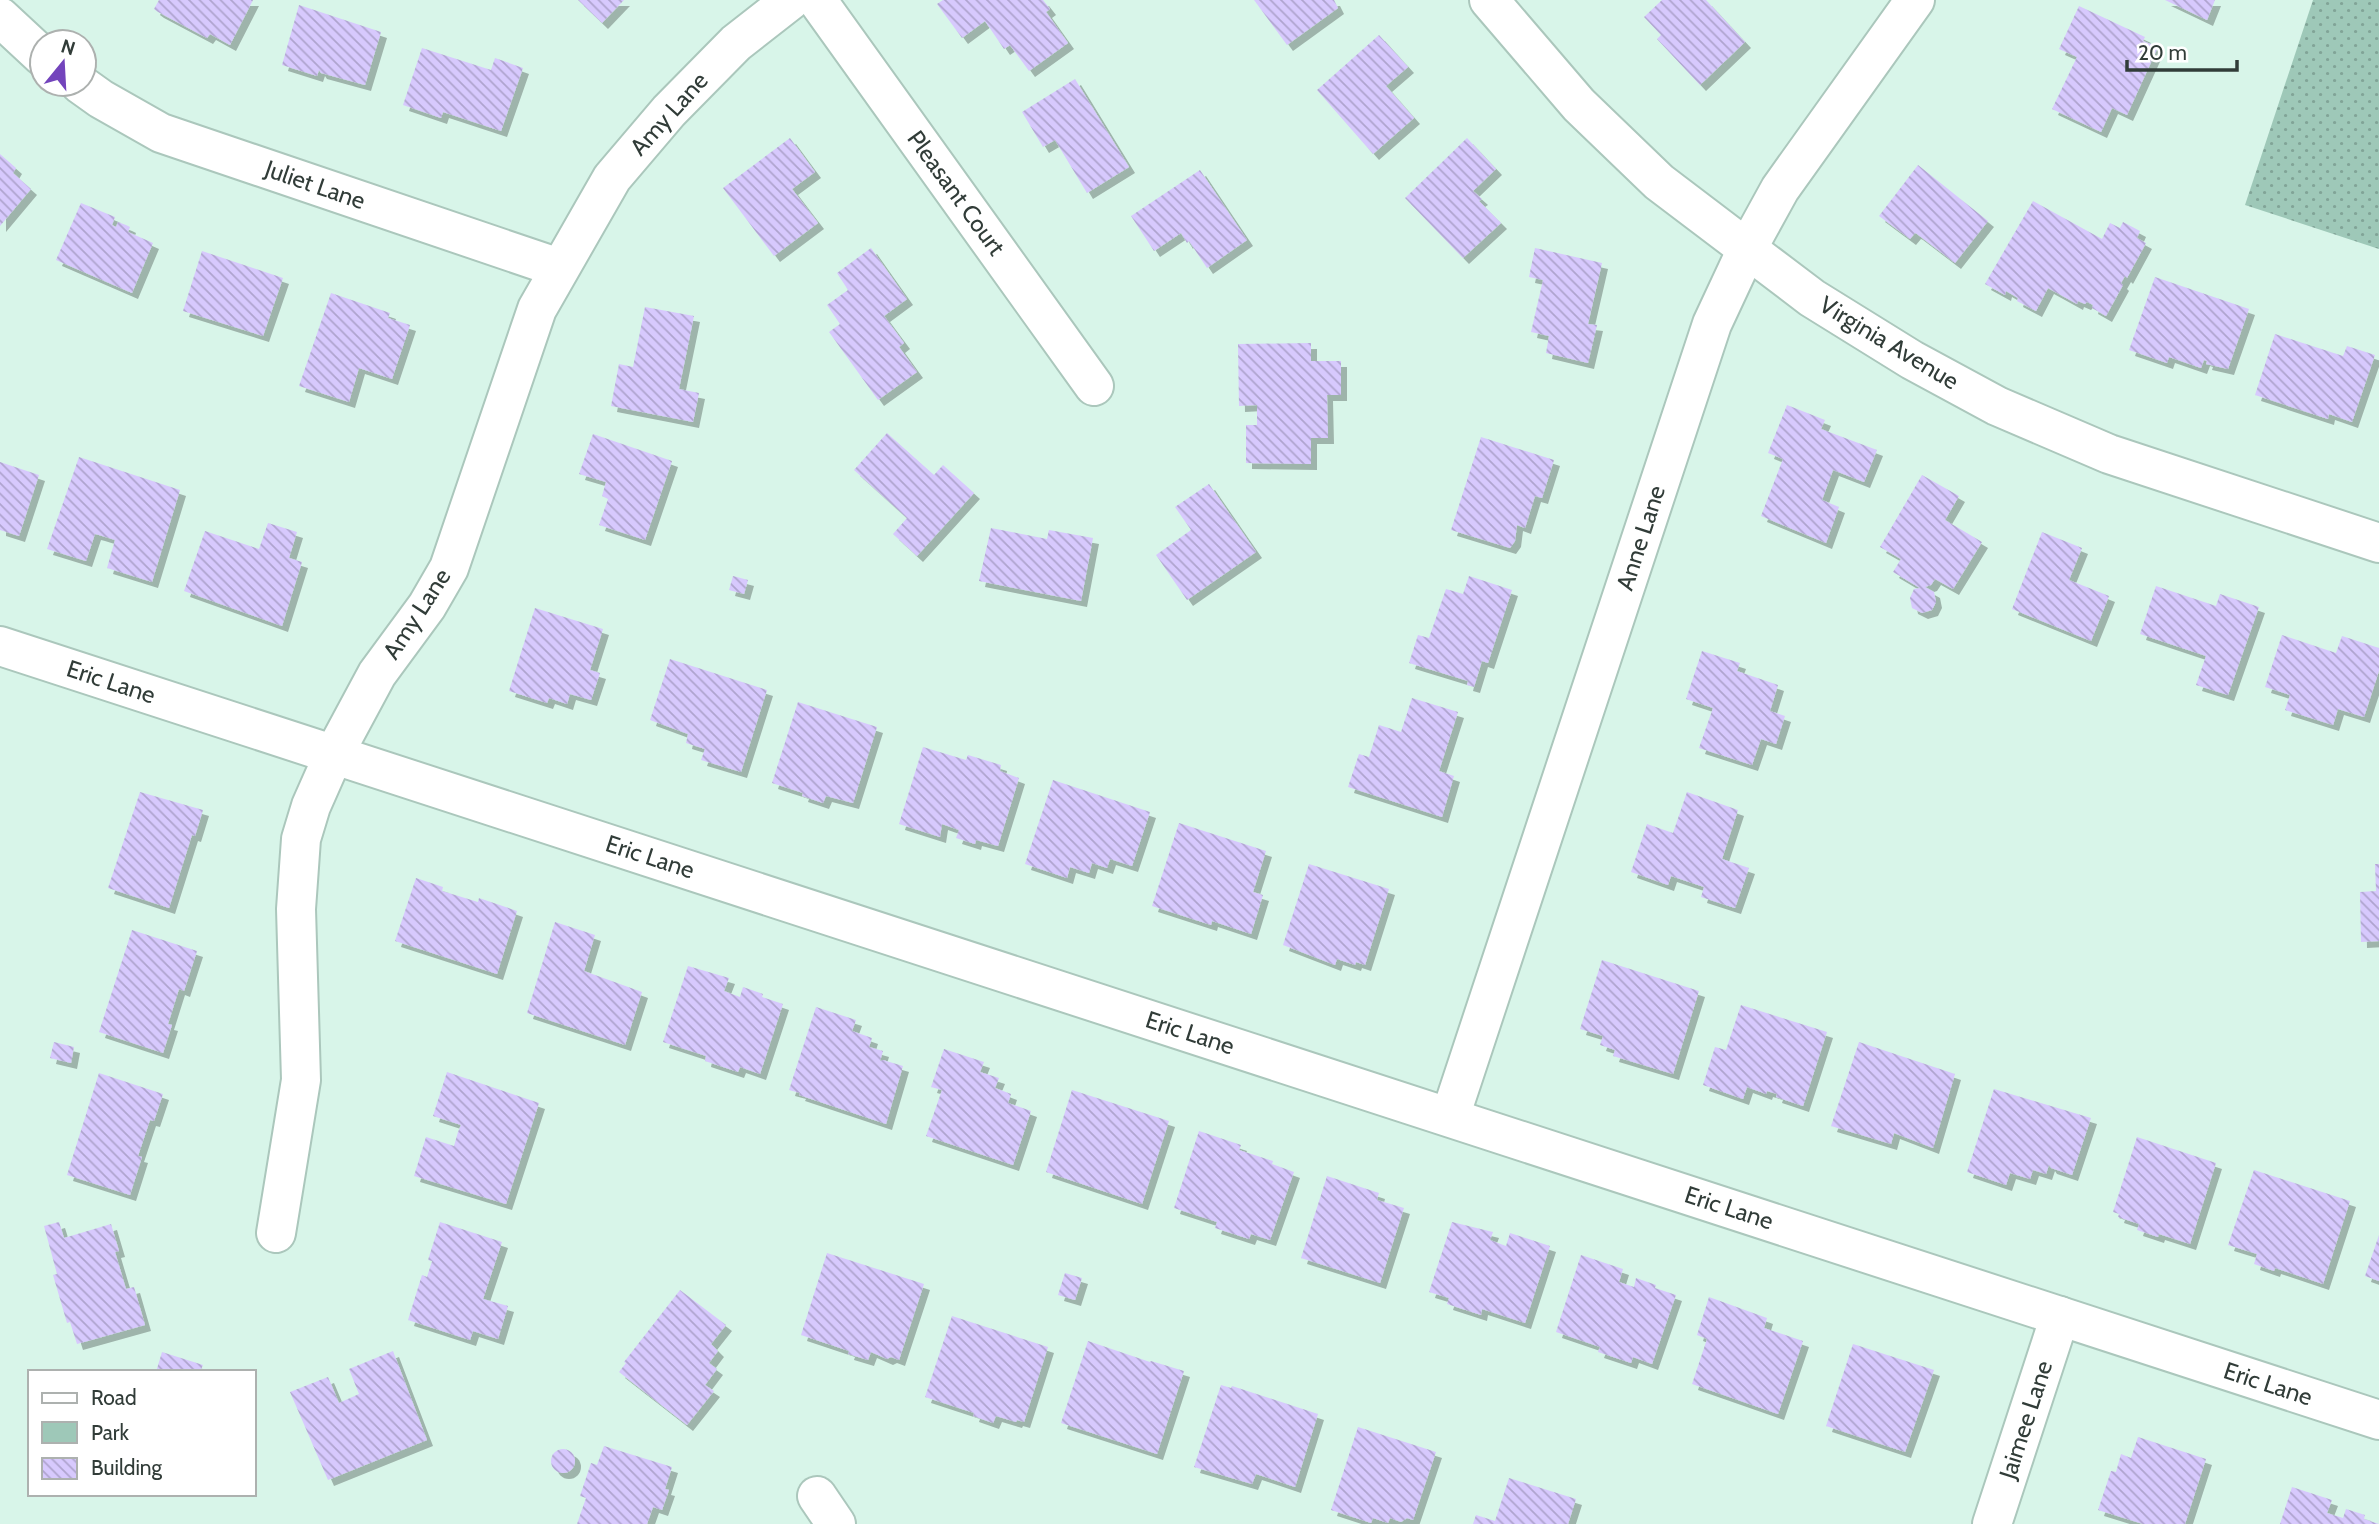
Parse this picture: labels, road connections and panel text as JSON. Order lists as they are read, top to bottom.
{
  "streets": {
    "street": [
      "Amy Lane",
      "Juliet Lane",
      "Pleasant Court",
      "Virginia Avenue",
      "Anne Lane",
      "Eric Lane",
      "Jaimee Lane"
    ]
  },
  "crossings": [
    ["Amy Lane", "Juliet Lane"],
    ["Amy Lane", "Eric Lane"],
    ["Virginia Avenue", "Anne Lane"],
    ["Anne Lane", "Eric Lane"],
    ["Eric Lane", "Jaimee Lane"]
  ],
  "legend": ["Road", "Park", "Building"],
  "scale_bar": "20 m",
  "north": "top"
}
